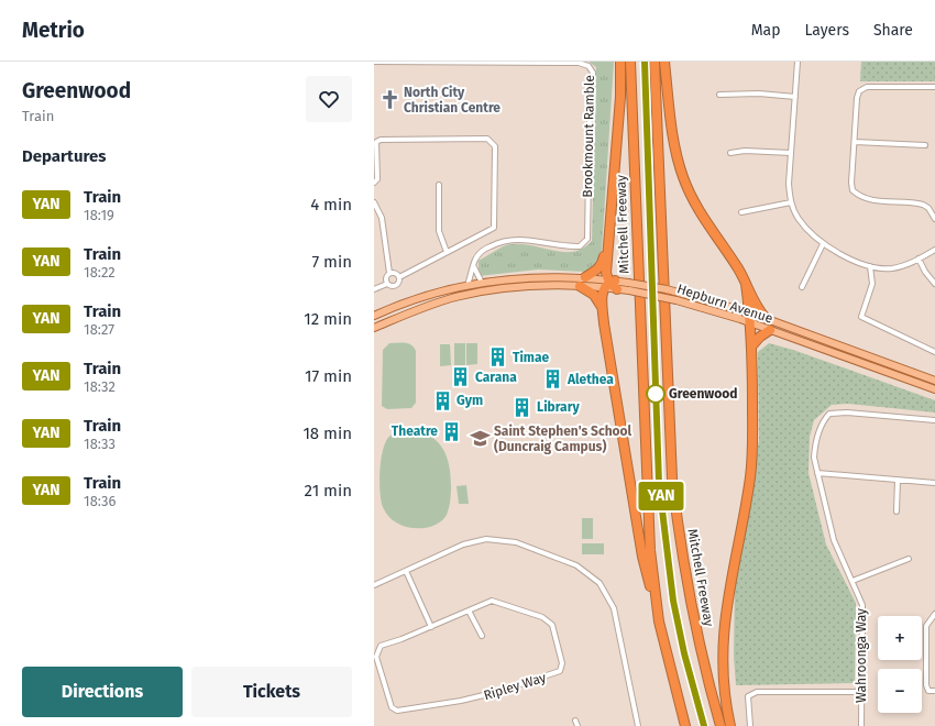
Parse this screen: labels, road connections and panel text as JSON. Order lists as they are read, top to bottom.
{
  "streets": {
    "highway": ["Mitchell Freeway"],
    "main road": ["Hepburn Avenue"],
    "street": ["Brookmount Ramble", "Wahroonga Way", "Ripley Way"]
  },
  "crossings": [
    ["Brookmount Ramble", "Hepburn Avenue"]
  ],
  "places": {
    "church": ["North City Christian Centre"],
    "building": [
      "Timae",
      "Carana",
      "Alethea",
      "Gym",
      "Library",
      "Theatre"
    ],
    "other": ["Greenwood"],
    "school or university": ["Saint Stephen's School (Duncraig Campus)"]
  },
  "page": {
    "header": "Metrio",
    "nav": ["Map", "Layers", "Share"],
    "heading": [
      ["Greenwood", "Train"],
      "Departures"
    ],
    "on_map": "YAN",
    "list": [
      {
        "mark": "YAN",
        "name": "Train",
        "note": "18:19",
        "value": "4 min"
      },
      {
        "mark": "YAN",
        "name": "Train",
        "note": "18:22",
        "value": "7 min"
      },
      {
        "mark": "YAN",
        "name": "Train",
        "note": "18:27",
        "value": "12 min"
      },
      {
        "mark": "YAN",
        "name": "Train",
        "note": "18:32",
        "value": "17 min"
      },
      {
        "mark": "YAN",
        "name": "Train",
        "note": "18:33",
        "value": "18 min"
      },
      {
        "mark": "YAN",
        "name": "Train",
        "note": "18:36",
        "value": "21 min"
      }
    ],
    "map_buttons": ["+", "−"],
    "buttons": ["Directions", "Tickets"]
  }
}
